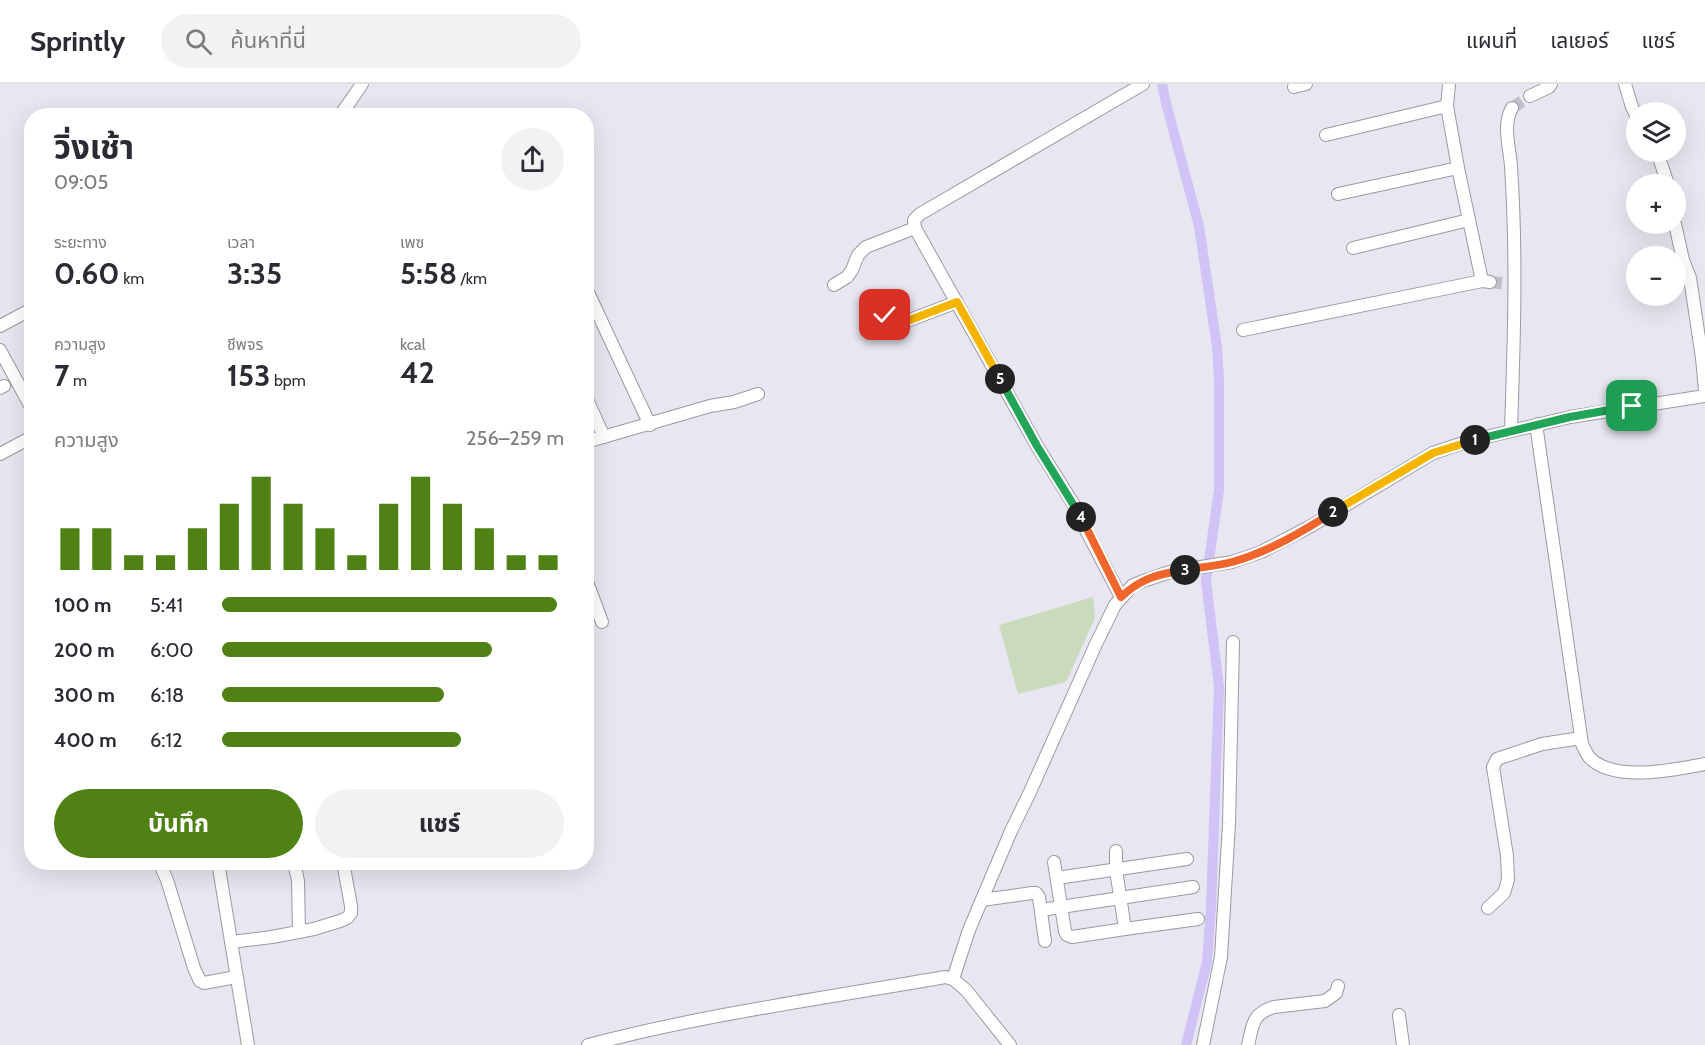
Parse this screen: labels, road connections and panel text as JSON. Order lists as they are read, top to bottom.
{
  "page": {
    "header": "Sprintly",
    "search": "ค้นหาที่นี่",
    "nav": ["แผนที่", "เลเยอร์", "แชร์"],
    "map_buttons": ["+", "−"],
    "heading": ["วิ่งเช้า", "09:05"],
    "stats": [
      ["ระยะทาง", "0.60 km"],
      ["เวลา", "3:35"],
      ["เพซ", "5:58 /km"],
      ["ความสูง", "7 m"],
      ["ชีพจร", "153 bpm"],
      ["kcal", "42"]
    ],
    "pins": [
      "5",
      "1",
      "2",
      "4",
      "3"
    ],
    "chart": ["ความสูง", "256–259 m"],
    "list": [
      {
        "name": "100 m",
        "note": "5:41"
      },
      {
        "name": "200 m",
        "note": "6:00"
      },
      {
        "name": "300 m",
        "note": "6:18"
      },
      {
        "name": "400 m",
        "note": "6:12"
      }
    ],
    "buttons": ["บันทึก", "แชร์"]
  }
}
